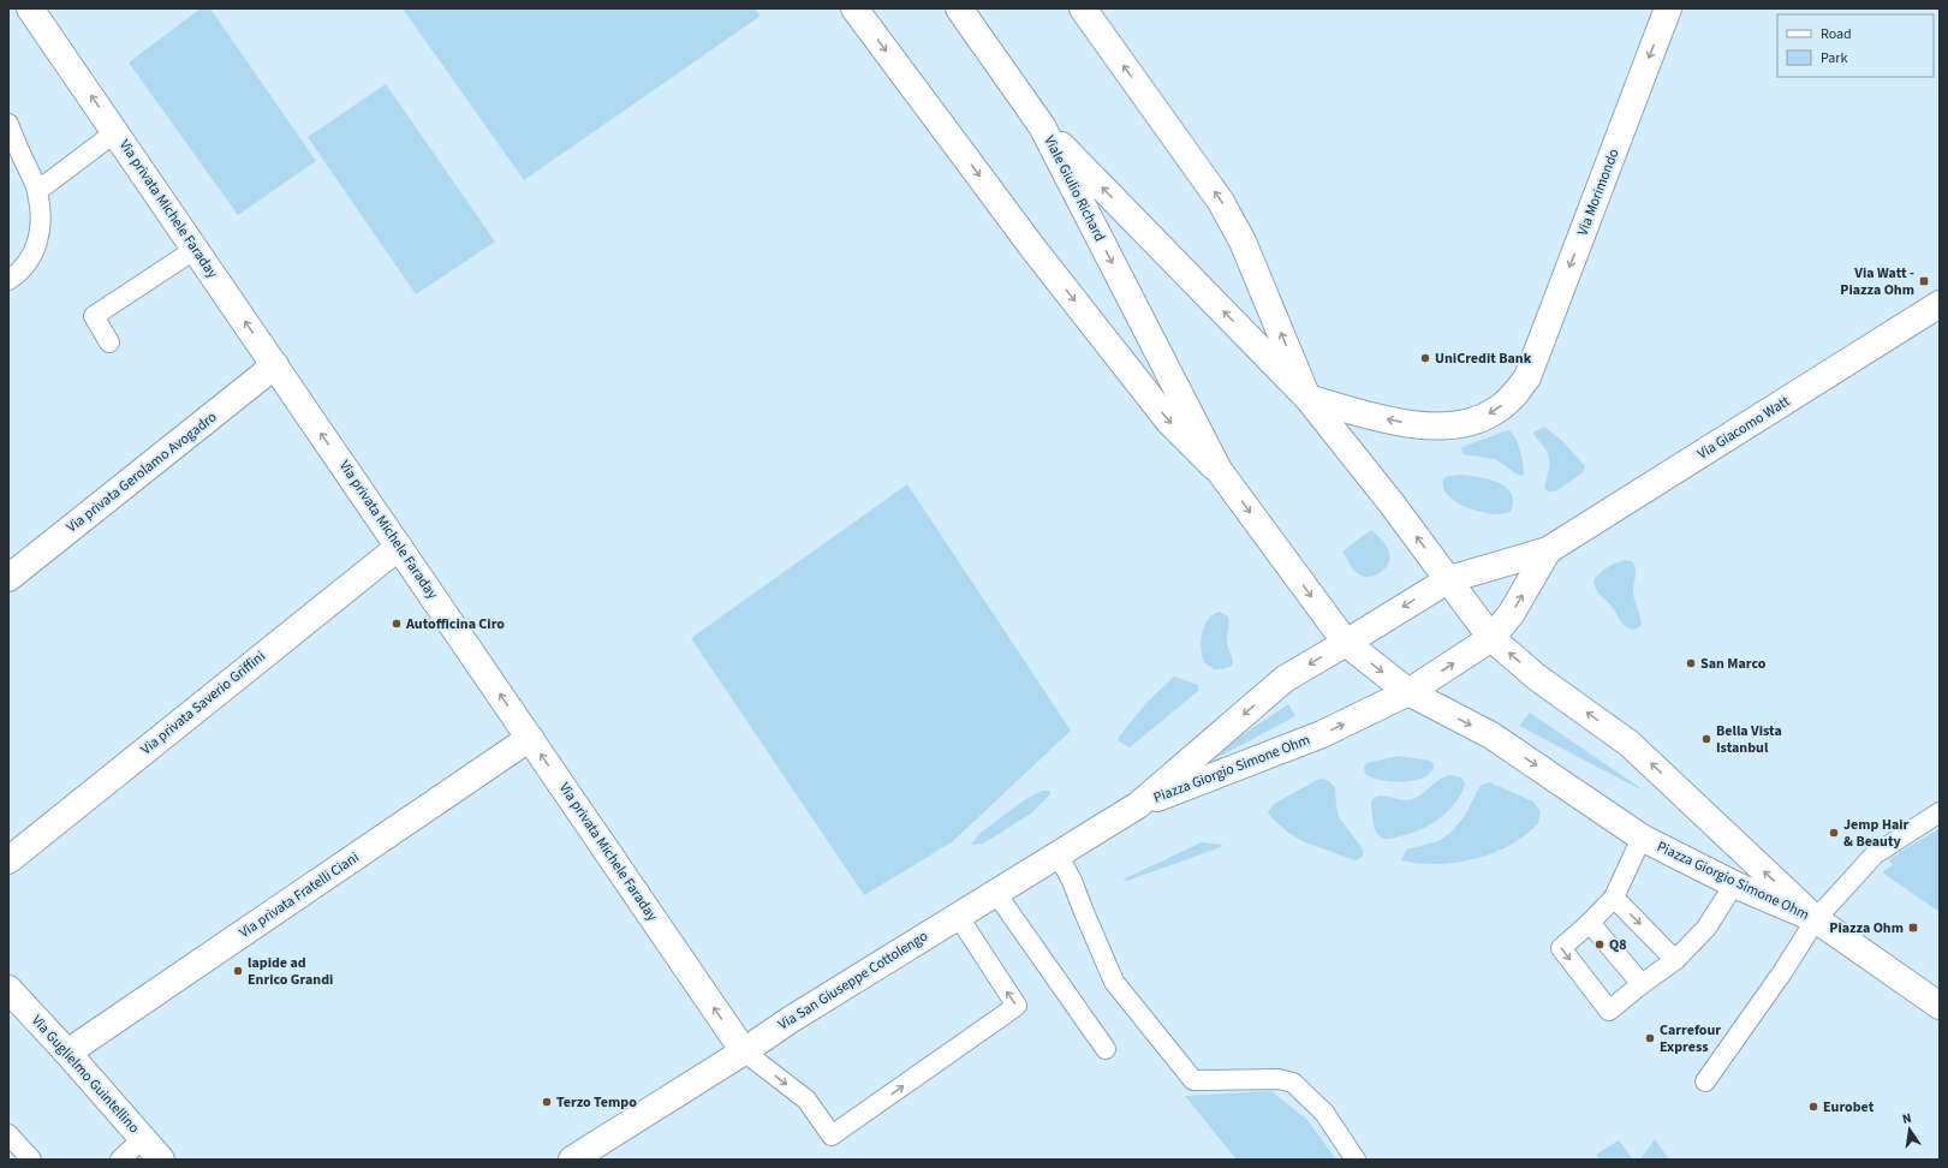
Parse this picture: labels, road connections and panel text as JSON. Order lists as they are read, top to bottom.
{
  "streets": {
    "street": [
      "Viale Giulio Richard",
      "Via Morimondo",
      "Via privata Michele Faraday",
      "Via Giacomo Watt",
      "Via privata Gerolamo Avogadro",
      "Via privata Saverio Griffini",
      "Piazza Giorgio Simone Ohm",
      "Via privata Fratelli Ciani",
      "Via San Giuseppe Cottolengo",
      "Via Guglielmo Guintellino"
    ]
  },
  "crossings": [
    ["Viale Giulio Richard", "Via Morimondo"],
    ["Viale Giulio Richard", "Piazza Giorgio Simone Ohm"],
    ["Via Morimondo", "Piazza Giorgio Simone Ohm"],
    ["Via privata Michele Faraday", "Via privata Gerolamo Avogadro"],
    ["Via privata Michele Faraday", "Via privata Saverio Griffini"],
    ["Via privata Michele Faraday", "Via privata Fratelli Ciani"],
    ["Via privata Michele Faraday", "Via San Giuseppe Cottolengo"],
    ["Via Giacomo Watt", "Piazza Giorgio Simone Ohm"],
    ["Piazza Giorgio Simone Ohm", "Via San Giuseppe Cottolengo"],
    ["Via privata Fratelli Ciani", "Via Guglielmo Guintellino"]
  ],
  "one_way": ["Via Morimondo", "Via privata Michele Faraday"],
  "places": {
    "transit": ["Via Watt - Piazza Ohm", "Piazza Ohm"],
    "other": [
      "UniCredit Bank",
      "Autofficina Ciro",
      "San Marco",
      "Bella Vista Istanbul",
      "Jemp Hair & Beauty",
      "Q8",
      "lapide ad Enrico Grandi",
      "Carrefour Express",
      "Terzo Tempo",
      "Eurobet"
    ]
  },
  "legend": ["Road", "Park"],
  "north": "top"
}
